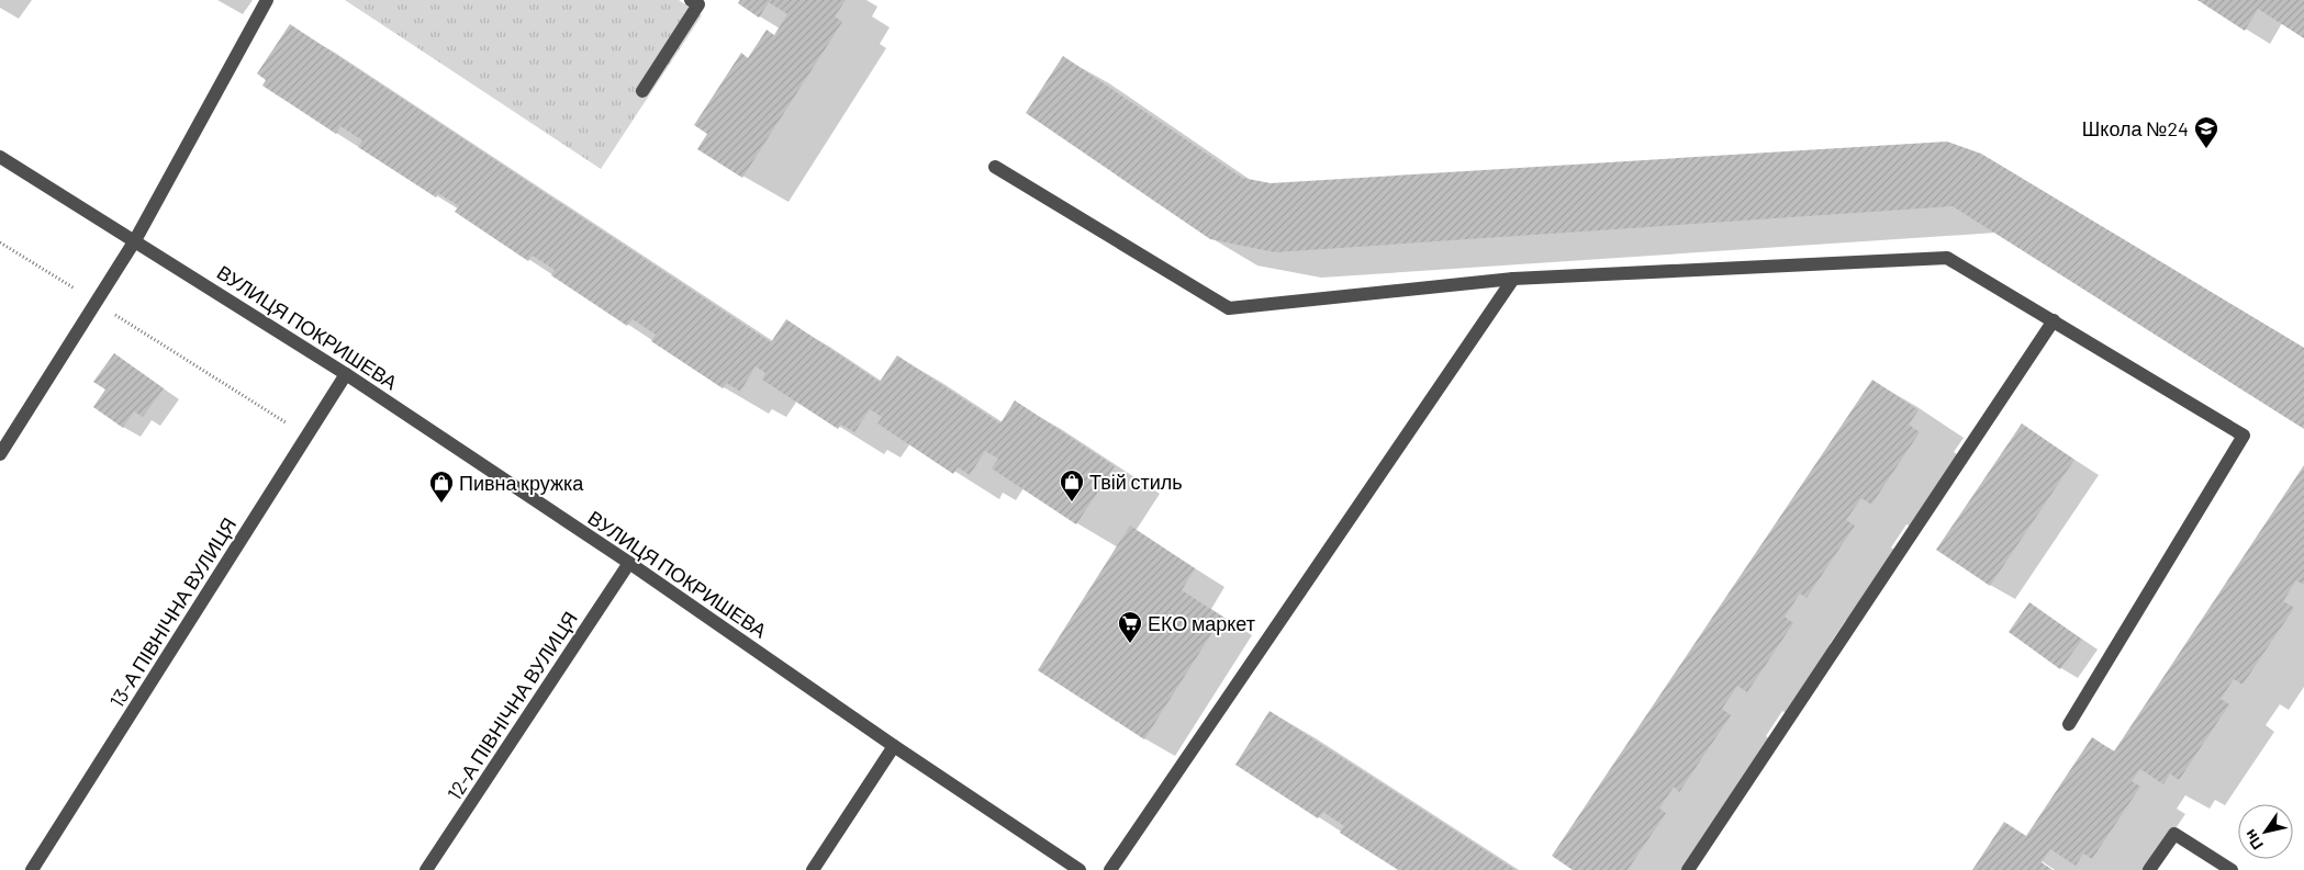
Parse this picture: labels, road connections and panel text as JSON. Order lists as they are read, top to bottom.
{
  "streets": {
    "street": ["ВУЛИЦЯ ПОКРИШЕВА", "13-А ПІВНІЧНА ВУЛИЦЯ", "12-А ПІВНІЧНА ВУЛИЦЯ"]
  },
  "crossings": [
    ["ВУЛИЦЯ ПОКРИШЕВА", "13-А ПІВНІЧНА ВУЛИЦЯ"],
    ["ВУЛИЦЯ ПОКРИШЕВА", "12-А ПІВНІЧНА ВУЛИЦЯ"]
  ],
  "places": {
    "school or university": ["Школа №24"],
    "shop": ["Твій стиль", "Пивна кружка"],
    "supermarket": ["ЕКО маркет"]
  },
  "north": "bottom left"
}
